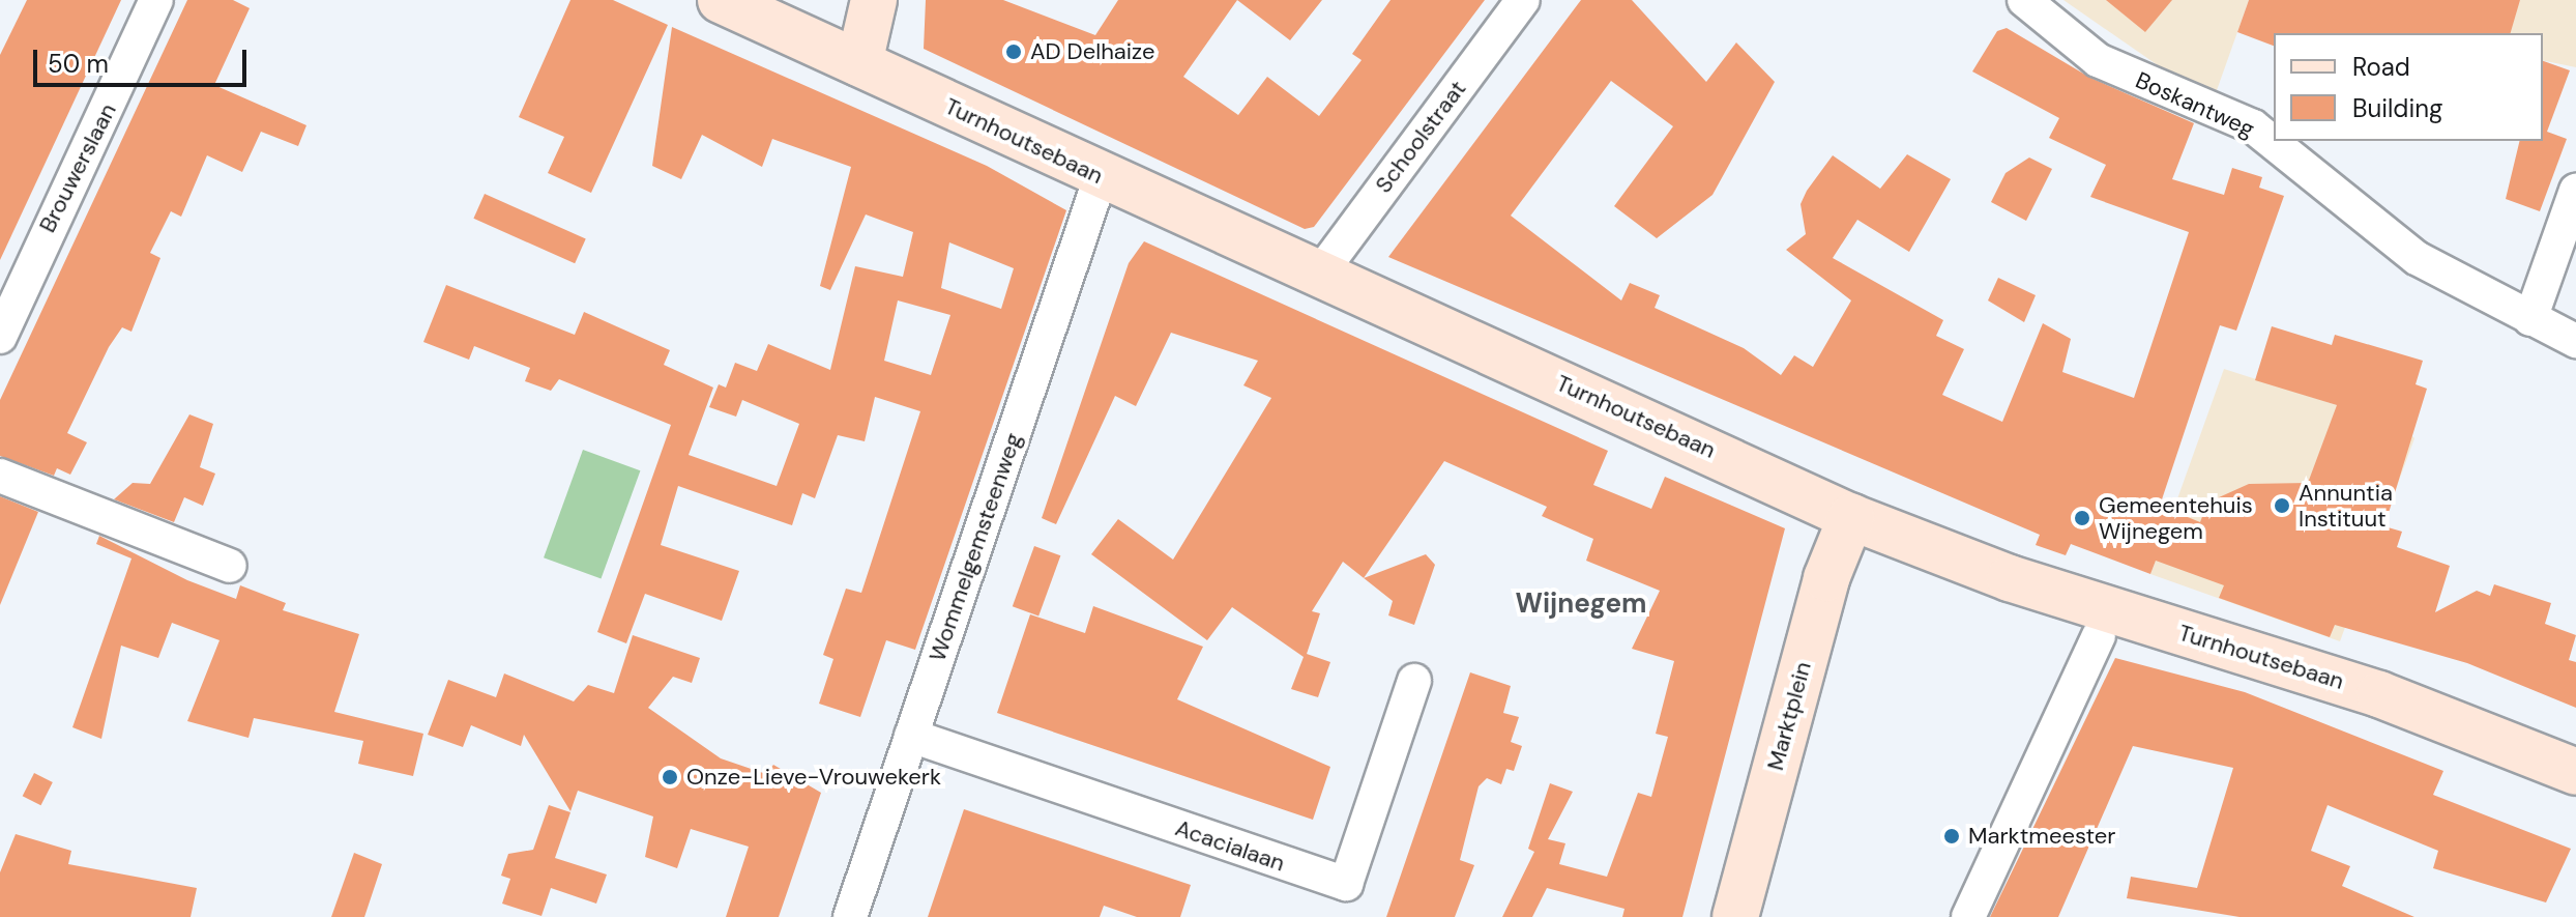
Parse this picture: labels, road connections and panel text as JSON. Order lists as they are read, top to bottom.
{
  "streets": {
    "main road": ["Turnhoutsebaan", "Marktplein"],
    "street": [
      "Boskantweg",
      "Schoolstraat",
      "Brouwerslaan",
      "Wommelgemsteenweg",
      "Acacialaan"
    ]
  },
  "crossings": [
    ["Schoolstraat", "Turnhoutsebaan"],
    ["Turnhoutsebaan", "Wommelgemsteenweg"],
    ["Turnhoutsebaan", "Marktplein"],
    ["Wommelgemsteenweg", "Acacialaan"]
  ],
  "districts": ["Wijnegem"],
  "places": [
    "AD Delhaize",
    "Annuntia Instituut",
    "Gemeentehuis Wijnegem",
    "Onze-Lieve-Vrouwekerk",
    "Marktmeester"
  ],
  "legend": ["Road", "Building"],
  "scale_bar": "50 m"
}
